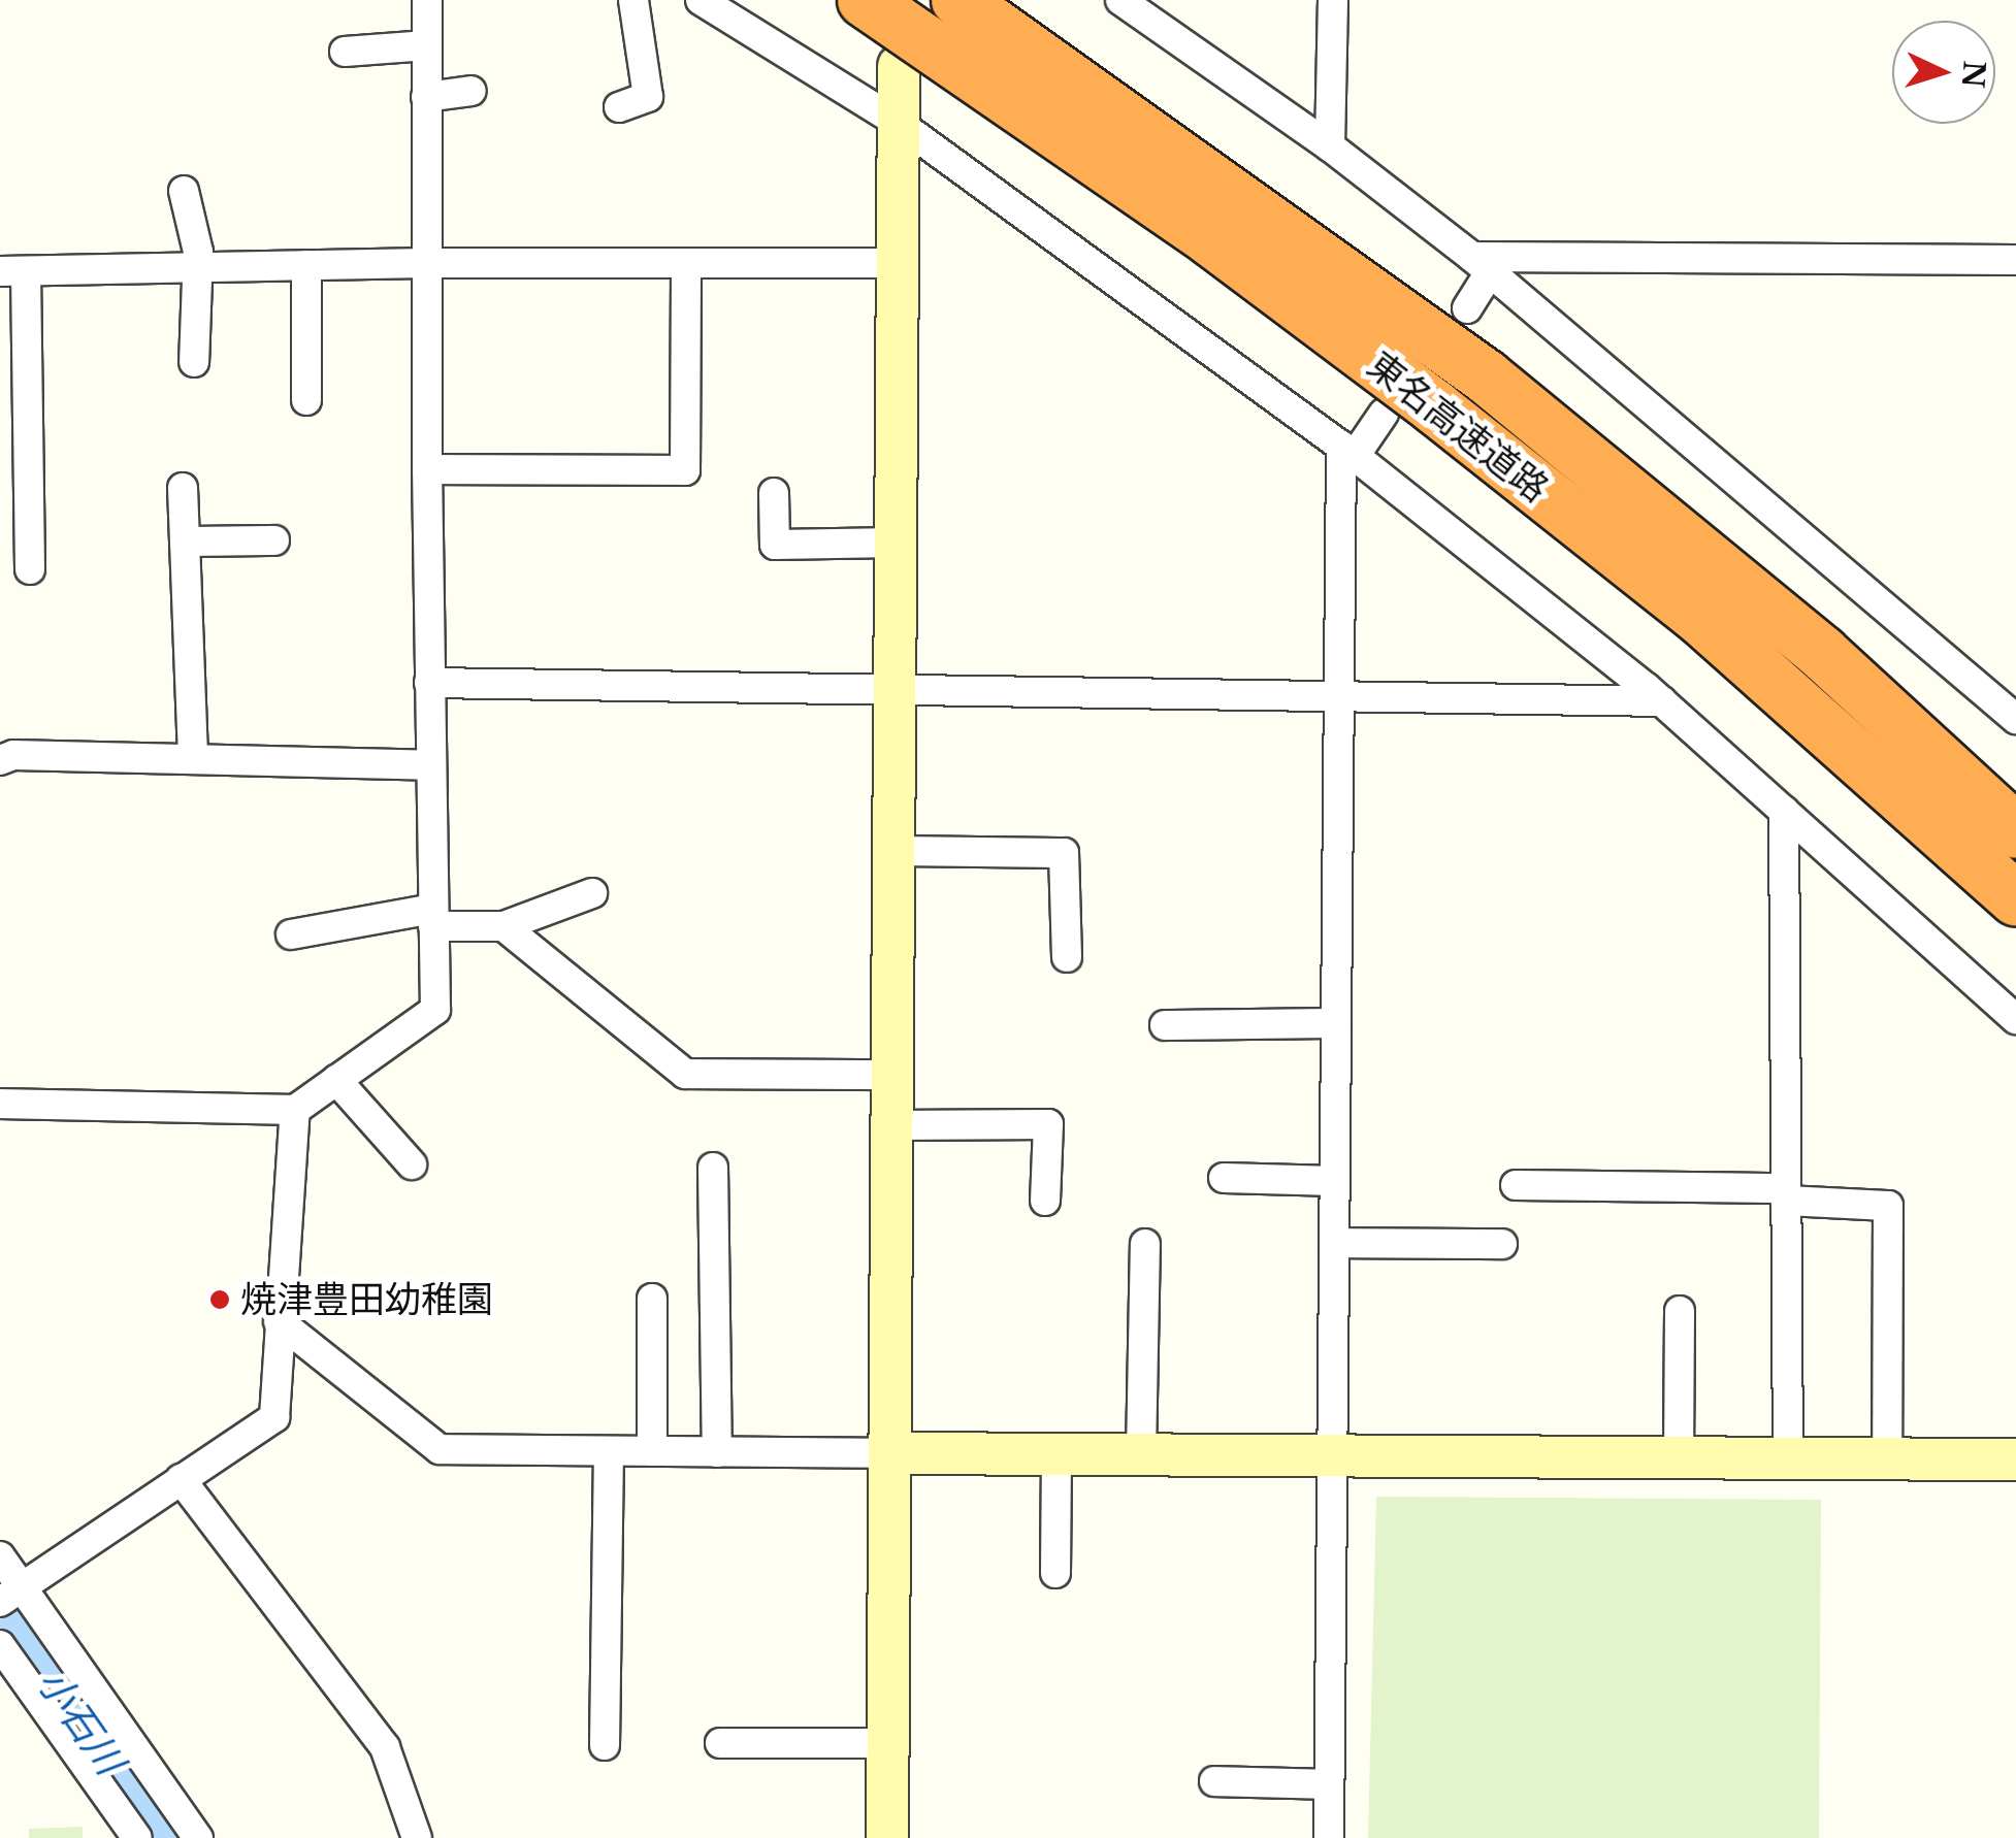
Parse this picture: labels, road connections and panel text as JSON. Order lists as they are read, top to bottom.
{
  "streets": {
    "highway": ["東名高速道路"]
  },
  "water": ["小石川"],
  "places": ["焼津豊田幼稚園"],
  "north": "right"
}
